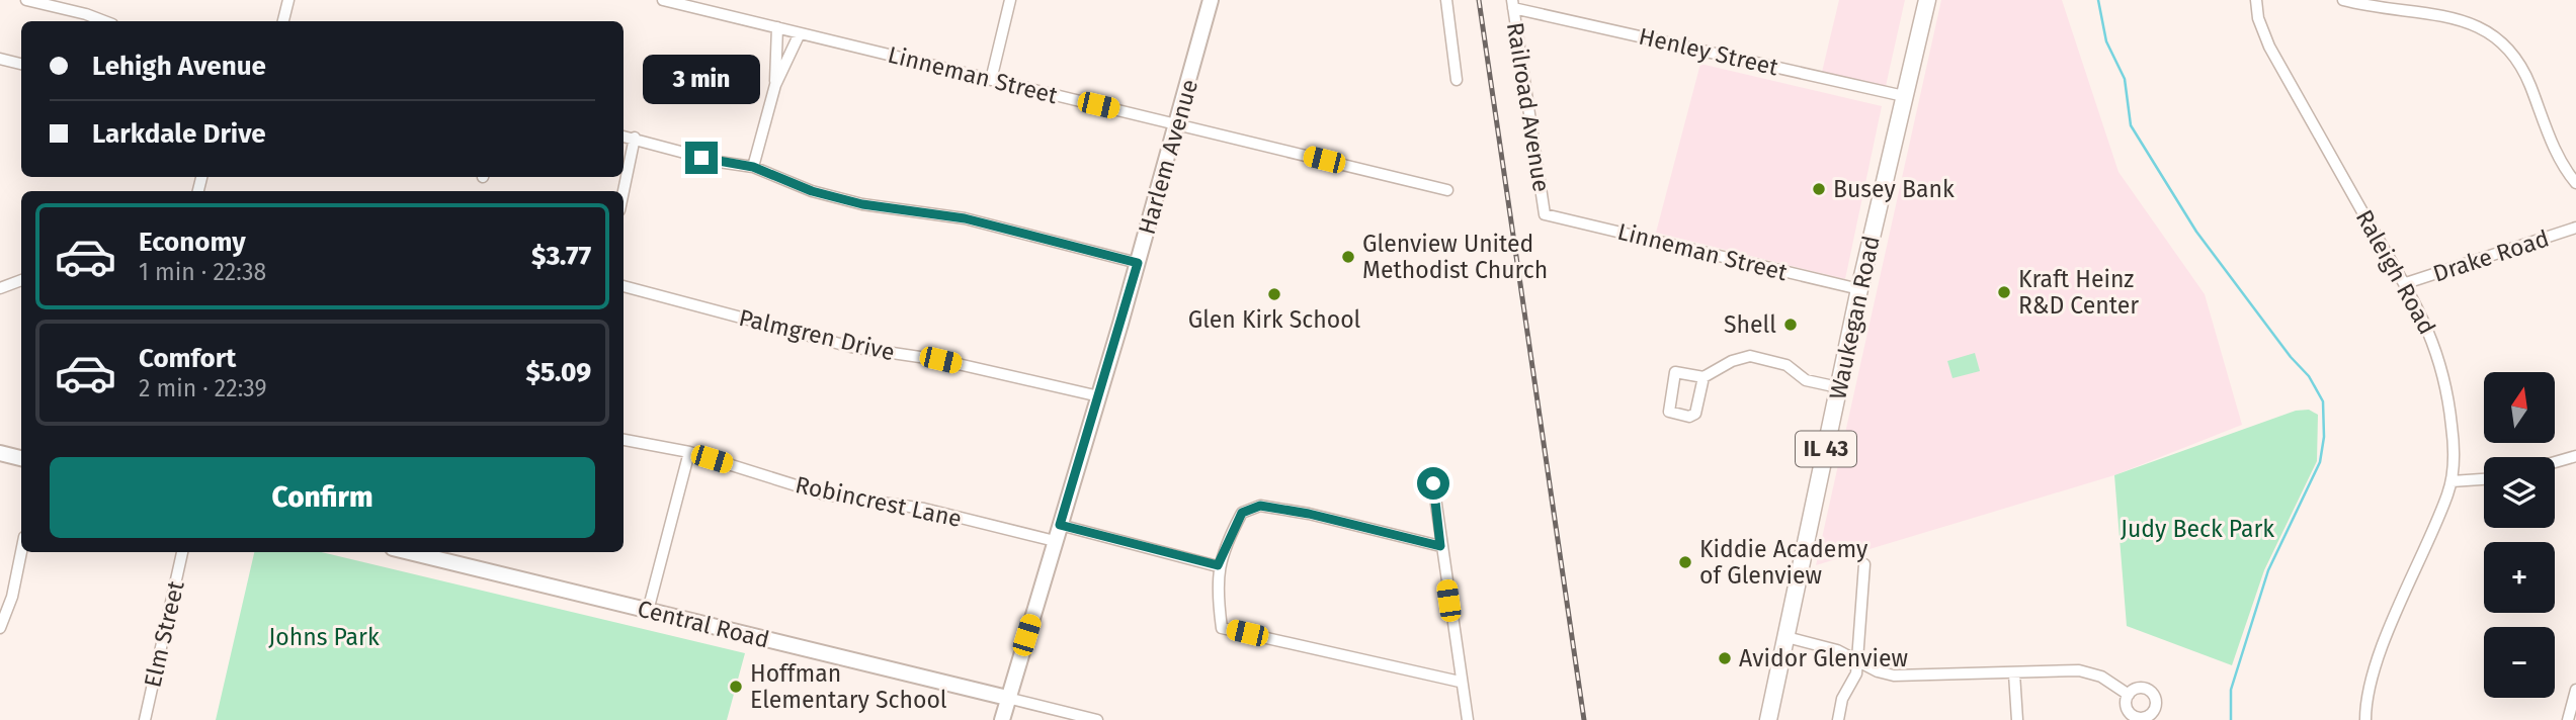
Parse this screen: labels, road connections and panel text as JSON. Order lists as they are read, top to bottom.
{
  "streets": {
    "main road": [
      "Harlem Avenue",
      "Waukegan Road",
      "IL 43",
      "Central Road"
    ],
    "street": [
      "Henley Street",
      "Linneman Street",
      "Railroad Avenue",
      "Drake Road",
      "Raleigh Road",
      "Palmgren Drive",
      "Robincrest Lane",
      "Elm Street"
    ]
  },
  "crossings": [
    ["Henley Street", "Railroad Avenue"],
    ["Henley Street", "Waukegan Road"],
    ["Linneman Street", "Railroad Avenue"],
    ["Linneman Street", "Harlem Avenue"],
    ["Linneman Street", "Waukegan Road"],
    ["Harlem Avenue", "Palmgren Drive"],
    ["Harlem Avenue", "Robincrest Lane"],
    ["Harlem Avenue", "Central Road"],
    ["Drake Road", "Raleigh Road"]
  ],
  "parks": ["Judy Beck Park", "Johns Park"],
  "places": [
    "Busey Bank",
    "Glenview United Methodist Church",
    "Kraft Heinz R&D Center",
    "Glen Kirk School",
    "Shell",
    "Kiddie Academy of Glenview",
    "Avidor Glenview",
    "Hoffman Elementary School"
  ],
  "north": "top",
  "page": {
    "banner": ["Lehigh Avenue", "Larkdale Drive"],
    "bubble": "3 min",
    "list": [
      {
        "name": "Economy",
        "note": "1 min · 22:38",
        "value": "$3.77"
      },
      {
        "name": "Comfort",
        "note": "2 min · 22:39",
        "value": "$5.09"
      }
    ],
    "map_buttons": ["+", "−"],
    "buttons": "Confirm"
  }
}
